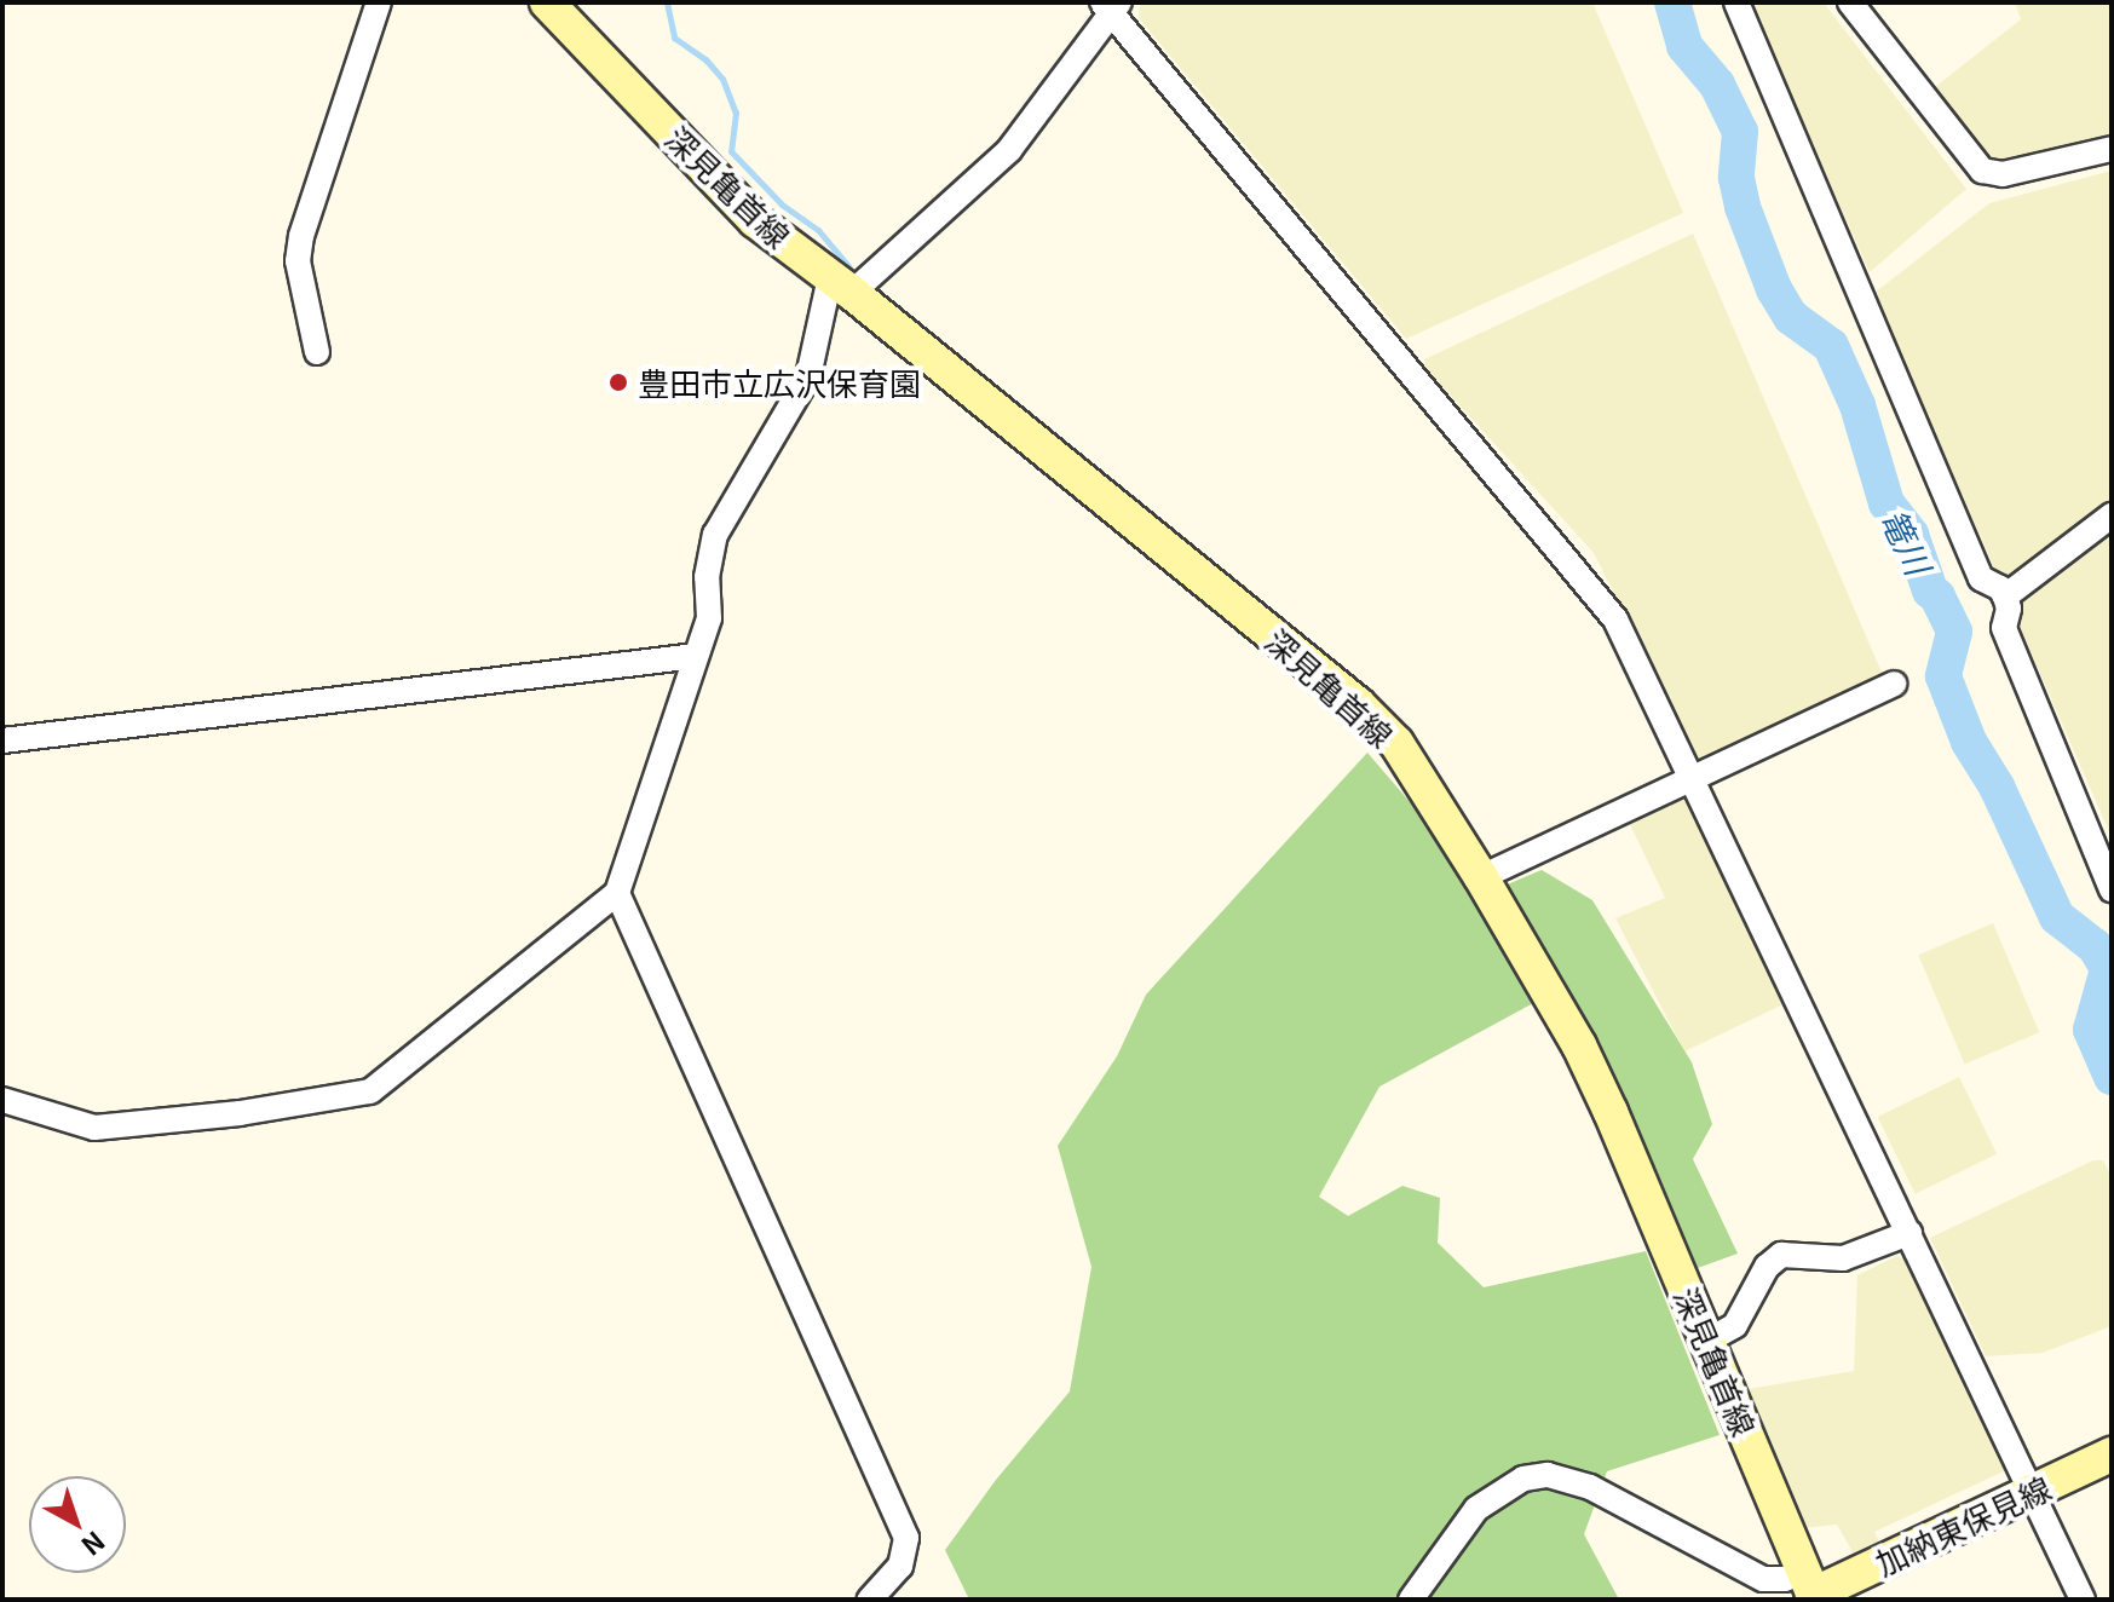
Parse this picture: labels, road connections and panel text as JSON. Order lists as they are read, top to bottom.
{
  "streets": {
    "main road": ["深見亀首線", "加納東保見線"]
  },
  "crossings": [
    ["深見亀首線", "加納東保見線"]
  ],
  "water": ["篭川"],
  "places": ["豊田市立広沢保育園"],
  "north": "bottom right"
}
